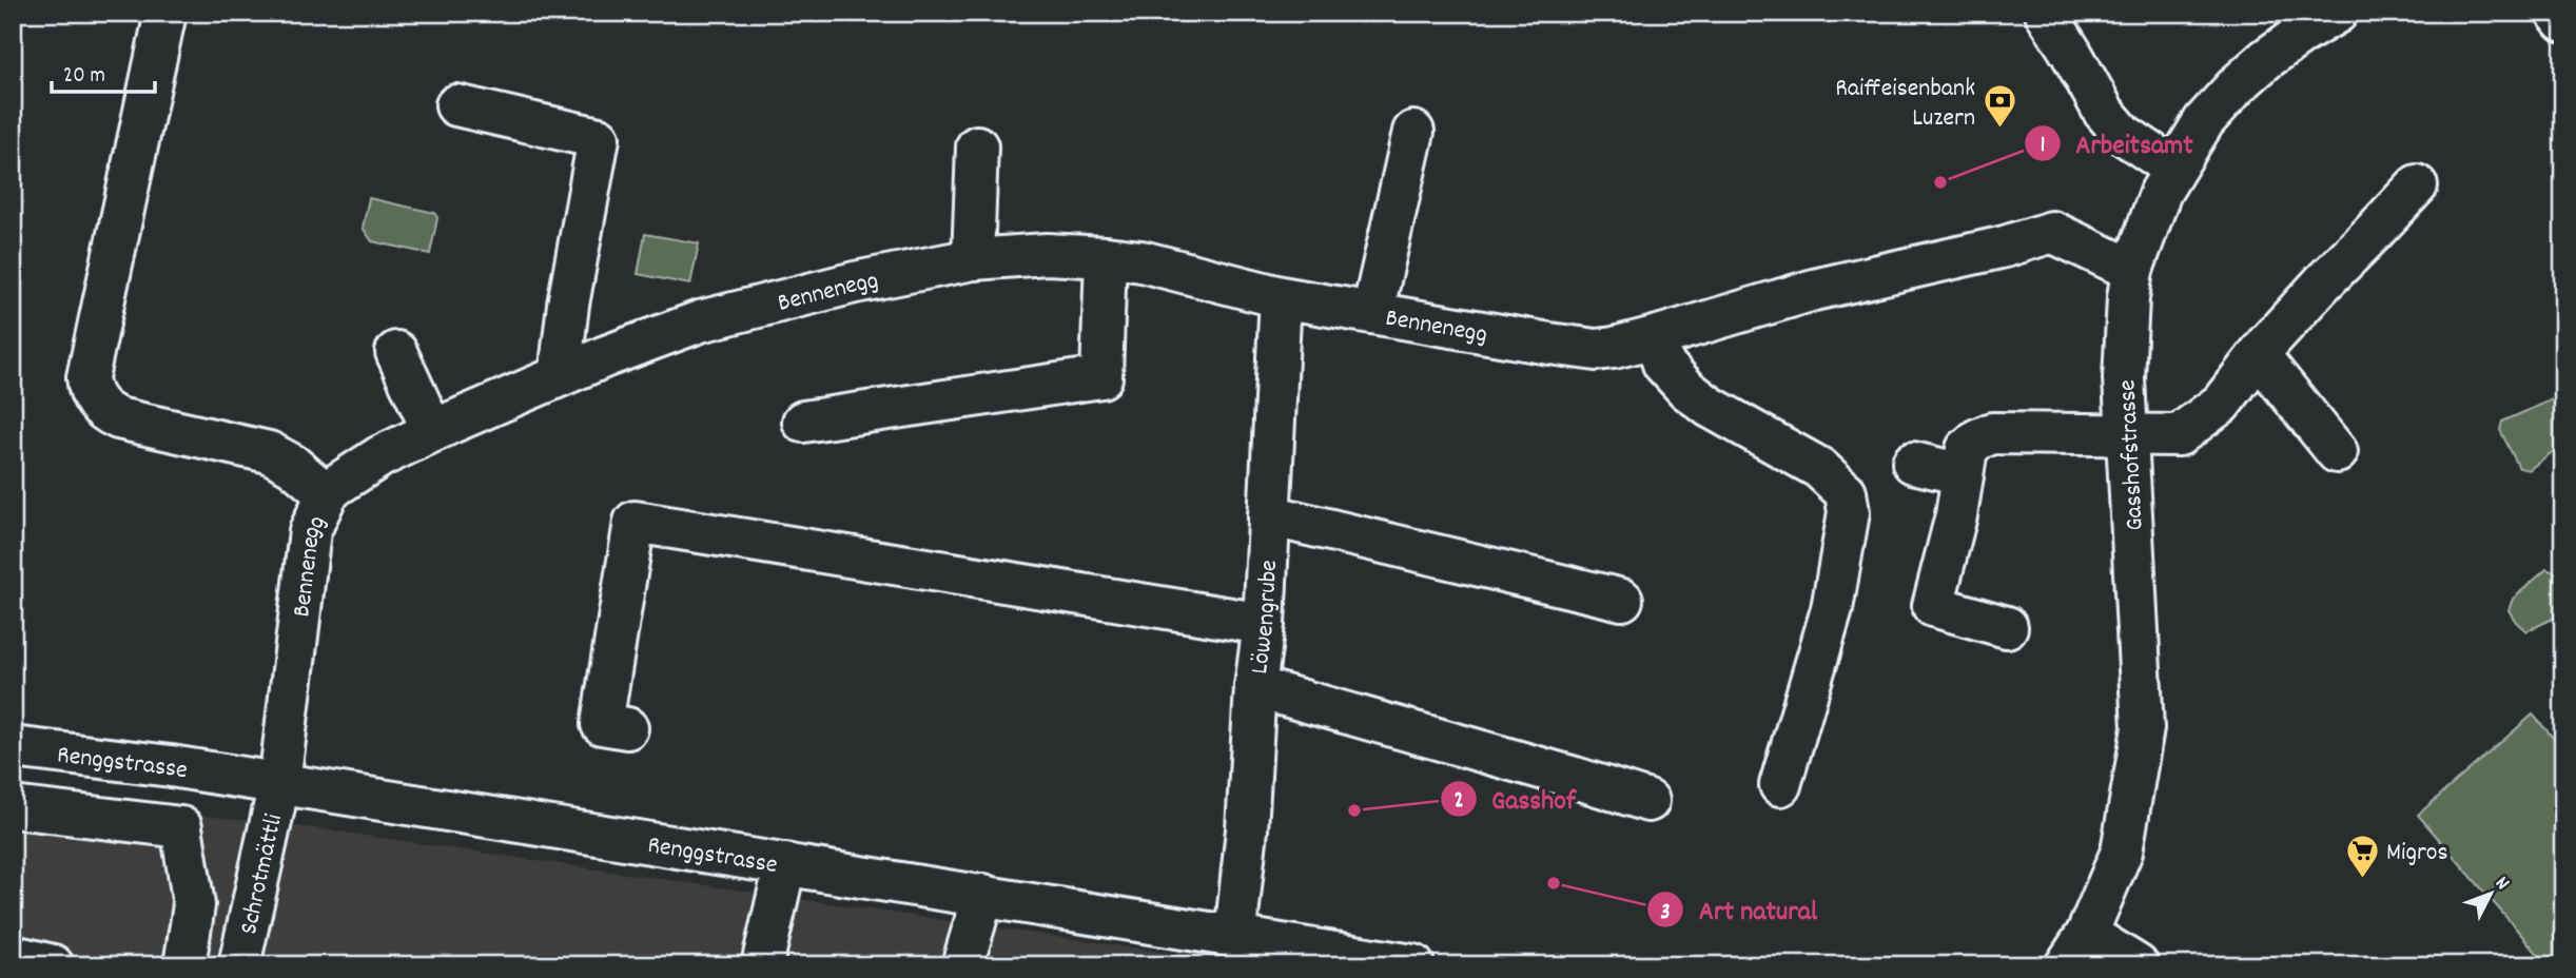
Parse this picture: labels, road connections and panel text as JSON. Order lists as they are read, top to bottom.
{
  "streets": {
    "street": [
      "Bennenegg",
      "Gasshofstrasse",
      "Löwengrube",
      "Renggstrasse",
      "Schrotmättli"
    ]
  },
  "crossings": [
    ["Bennenegg", "Gasshofstrasse"],
    ["Bennenegg", "Löwengrube"],
    ["Bennenegg", "Renggstrasse"],
    ["Bennenegg", "Schrotmättli"],
    ["Löwengrube", "Renggstrasse"],
    ["Renggstrasse", "Schrotmättli"]
  ],
  "places": {
    "bank": ["Raiffeisenbank Luzern"],
    "other": ["Arbeitsamt", "Gasshof", "Art natural"],
    "supermarket": ["Migros"]
  },
  "scale_bar": "20 m",
  "north": "top right"
}
